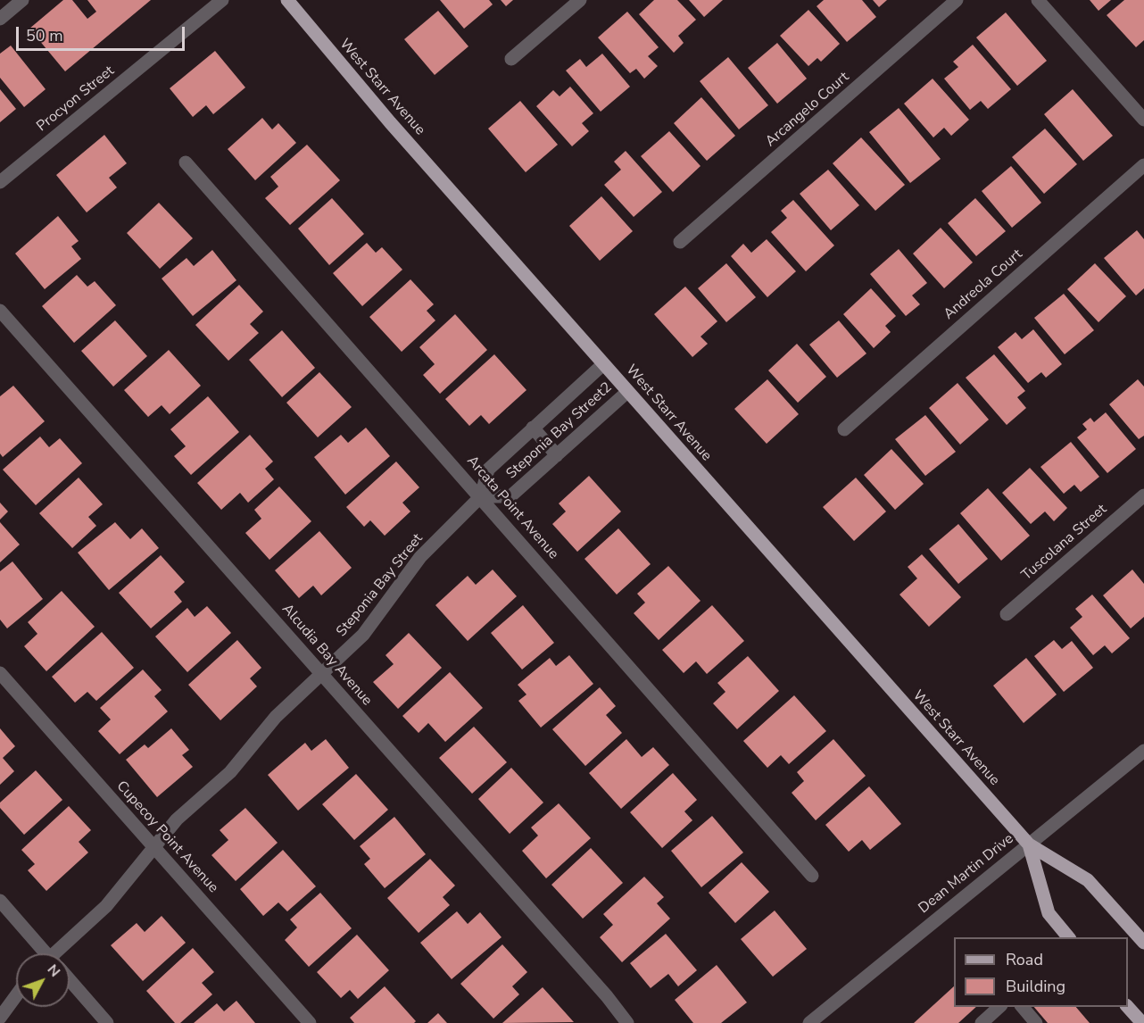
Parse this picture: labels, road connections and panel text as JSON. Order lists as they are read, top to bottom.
{
  "streets": {
    "main road": ["West Starr Avenue"],
    "street": [
      "Procyon Street",
      "Arcangelo Court",
      "Andreola Court",
      "Steponia Bay Street2",
      "Arcata Point Avenue",
      "Tuscolana Street",
      "Steponia Bay Street",
      "Alcudia Bay Avenue",
      "Cupecoy Point Avenue",
      "Dean Martin Drive"
    ]
  },
  "crossings": [
    ["West Starr Avenue", "Steponia Bay Street2"],
    ["West Starr Avenue", "Dean Martin Drive"],
    ["Steponia Bay Street2", "Arcata Point Avenue"],
    ["Steponia Bay Street2", "Steponia Bay Street"],
    ["Arcata Point Avenue", "Steponia Bay Street"],
    ["Steponia Bay Street", "Alcudia Bay Avenue"],
    ["Steponia Bay Street", "Cupecoy Point Avenue"]
  ],
  "legend": ["Road", "Building"],
  "scale_bar": "50 m",
  "north": "top right"
}
